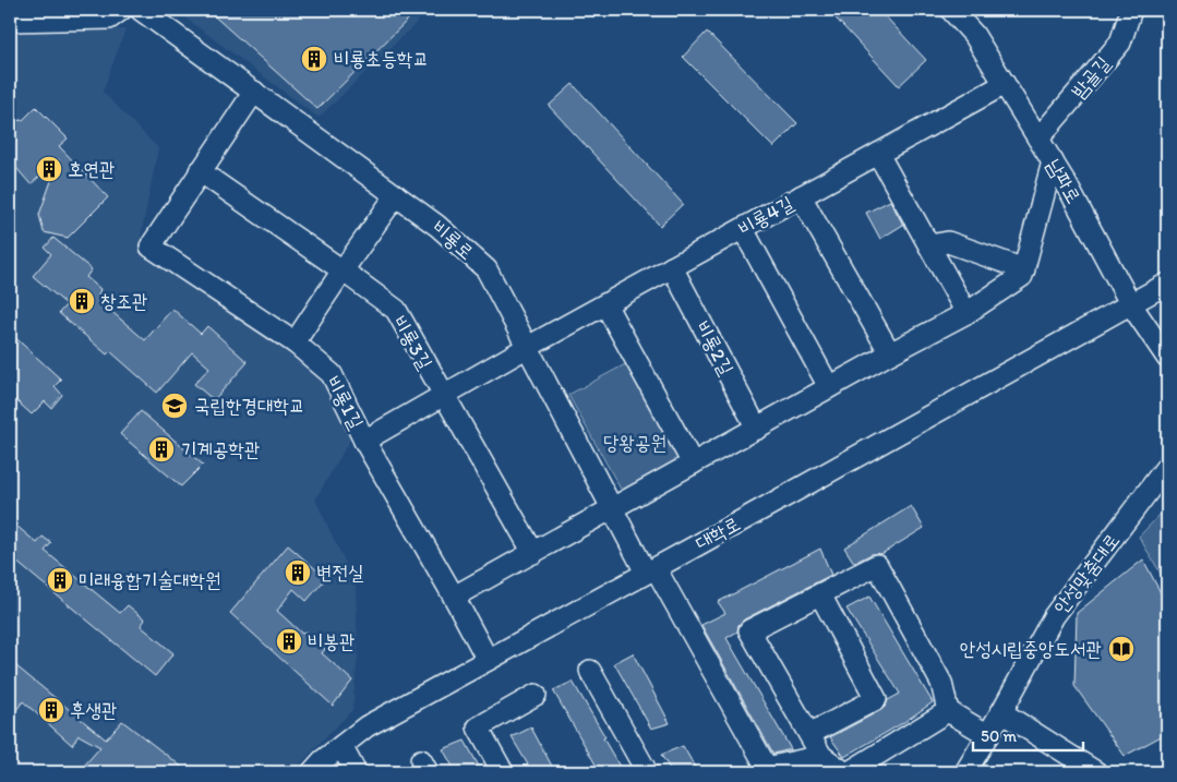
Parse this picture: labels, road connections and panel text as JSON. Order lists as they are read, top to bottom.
{
  "streets": {
    "street": [
      "밤골길",
      "남파로",
      "비룡4길",
      "비룡로",
      "비룡3길",
      "비룡2길",
      "비룡1길",
      "대학로",
      "안성맞춤대로"
    ]
  },
  "crossings": [
    ["밤골길", "남파로"],
    ["남파로", "비룡4길"],
    ["남파로", "대학로"],
    ["비룡4길", "비룡로"],
    ["비룡4길", "비룡3길"],
    ["비룡4길", "비룡2길"],
    ["비룡4길", "비룡1길"],
    ["비룡로", "비룡1길"],
    ["비룡로", "대학로"],
    ["비룡3길", "비룡1길"],
    ["비룡1길", "대학로"]
  ],
  "parks": ["당왕공원"],
  "places": {
    "building": [
      "비룡초등학교",
      "호연관",
      "창조관",
      "기계공학관",
      "변전실",
      "미래융합기술대학원",
      "비봉관",
      "후생관"
    ],
    "school or university": ["국립한경대학교"],
    "library": ["안성시립중앙도서관"]
  },
  "scale_bar": "50 m"
}
